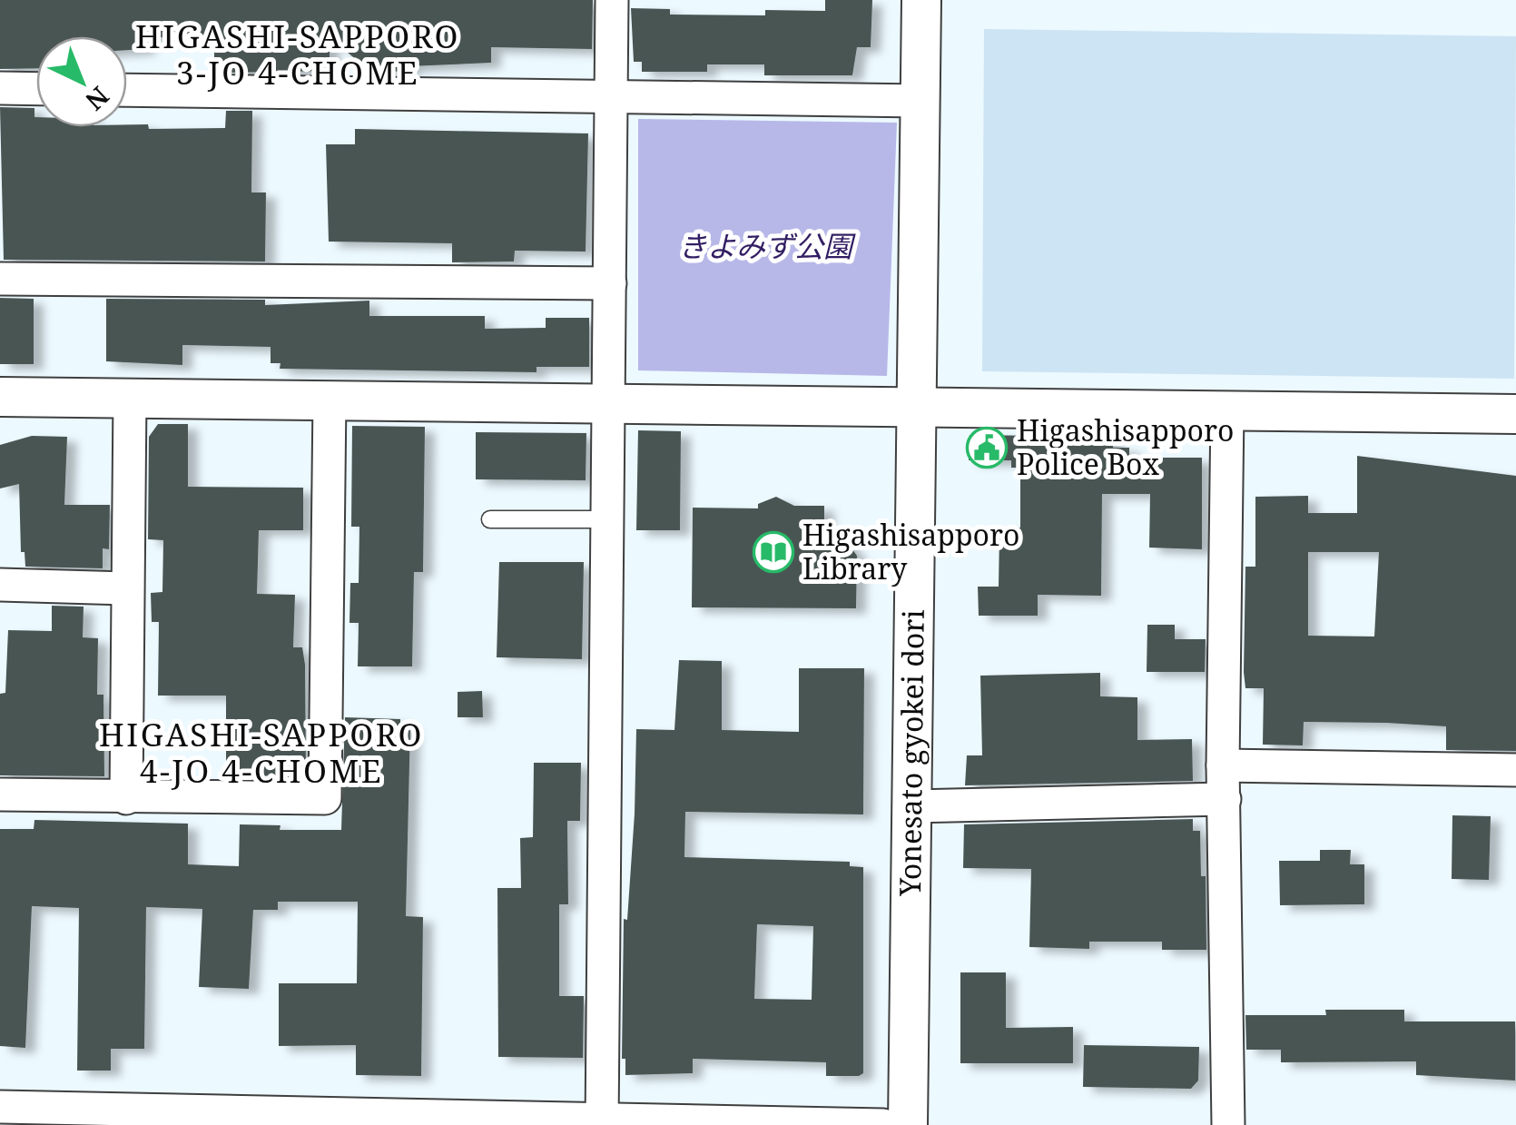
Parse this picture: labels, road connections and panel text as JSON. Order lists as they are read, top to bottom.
{
  "streets": {
    "street": ["Yonesato gyokei dori"]
  },
  "districts": ["HIGASHI-SAPPORO 3-JO 4-CHOME", "HIGASHI-SAPPORO 4-JO 4-CHOME"],
  "parks": ["きよみず公園"],
  "places": {
    "public building": ["Higashisapporo Police Box"],
    "library": ["Higashisapporo Library"]
  },
  "north": "bottom right"
}
